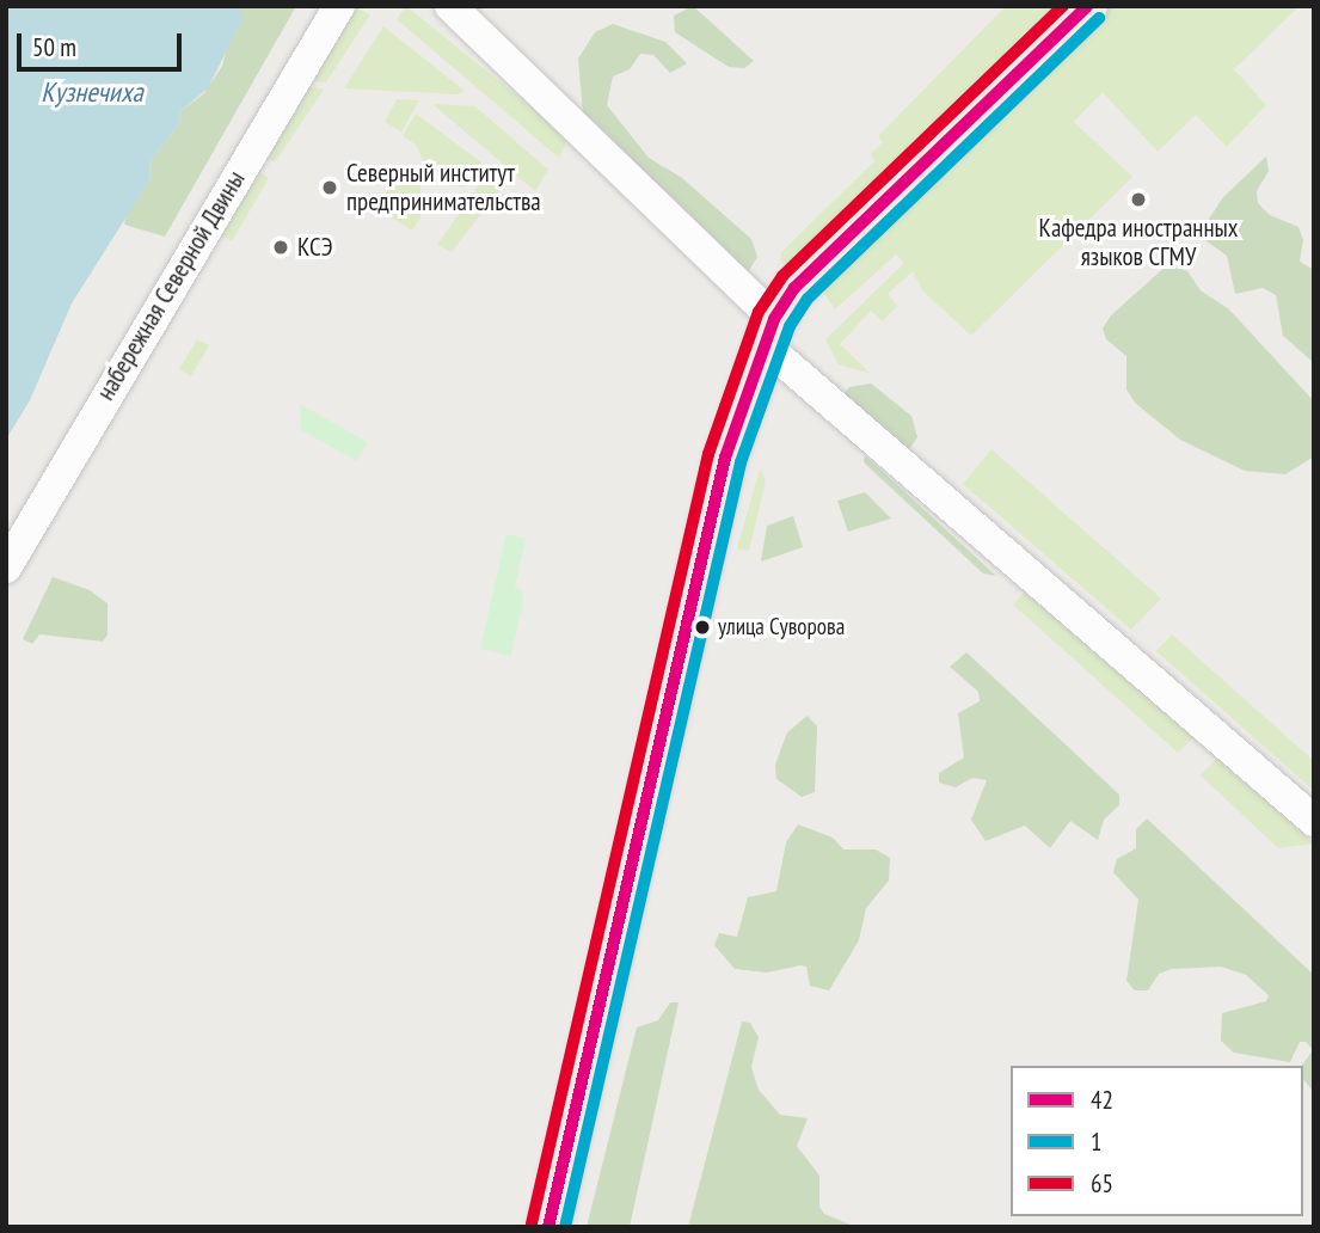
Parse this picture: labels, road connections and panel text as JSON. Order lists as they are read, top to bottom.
{
  "streets": {
    "street": ["набережная Северной Двины"]
  },
  "water": ["Кузнечиха"],
  "places": [
    "Северный институт предпринимательства",
    "Кафедра иностранных языков СГМУ",
    "КСЭ",
    "улица Суворова"
  ],
  "lines": ["transit line 42", "transit line 65", "transit line 1"],
  "legend": ["42", "1", "65"],
  "scale_bar": "50 m"
}
